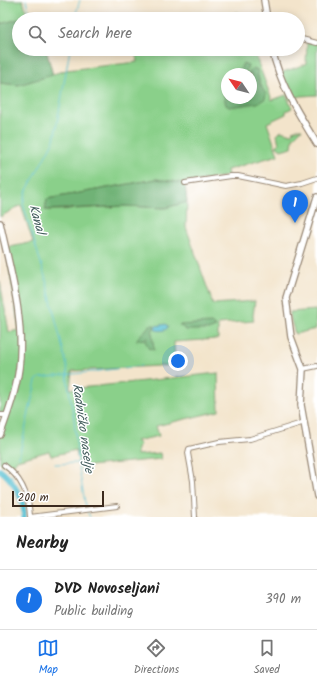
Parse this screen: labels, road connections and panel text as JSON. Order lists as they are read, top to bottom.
{
  "water": ["Kanal", "Radničko naselje"],
  "scale_bar": "200 m",
  "north": "top left",
  "page": {
    "search": "Search here",
    "pins": "1",
    "scale": "200 m",
    "heading": "Nearby",
    "list": [
      {
        "mark": "1",
        "name": "DVD Novoseljani",
        "note": "Public building",
        "value": "390 m"
      }
    ],
    "nav": ["Map", "Directions", "Saved"]
  }
}
